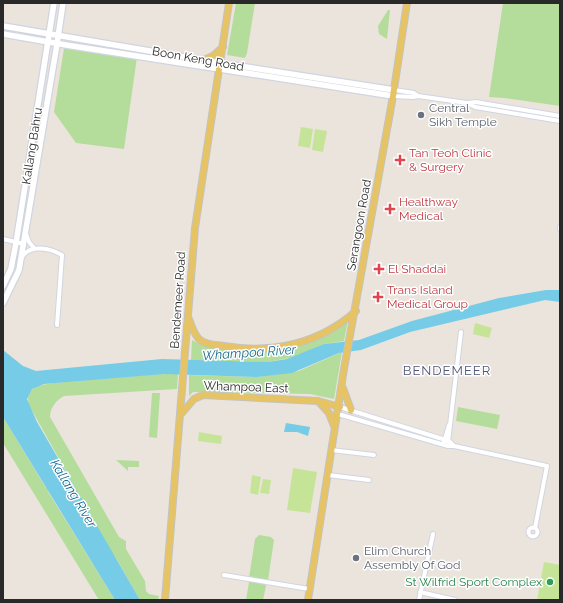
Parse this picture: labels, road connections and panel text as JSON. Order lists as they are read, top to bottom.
{
  "streets": {
    "main road": [
      "Boon Keng Road",
      "Kallang Bahru",
      "Serangoon Road",
      "Bendemeer Road",
      "Whampoa East"
    ]
  },
  "crossings": [
    ["Boon Keng Road", "Kallang Bahru"],
    ["Boon Keng Road", "Serangoon Road"],
    ["Boon Keng Road", "Bendemeer Road"],
    ["Serangoon Road", "Whampoa East"],
    ["Bendemeer Road", "Whampoa East"]
  ],
  "districts": ["BENDEMEER"],
  "water": ["Whampoa River", "Kallang River"],
  "places": {
    "other": ["Central Sikh Temple", "Elim Church Assembly Of God", "St Wilfrid Sport Complex"],
    "health": [
      "Tan Teoh Clinic & Surgery",
      "Healthway Medical",
      "El Shaddai",
      "Trans Island Medical Group"
    ]
  }
}
